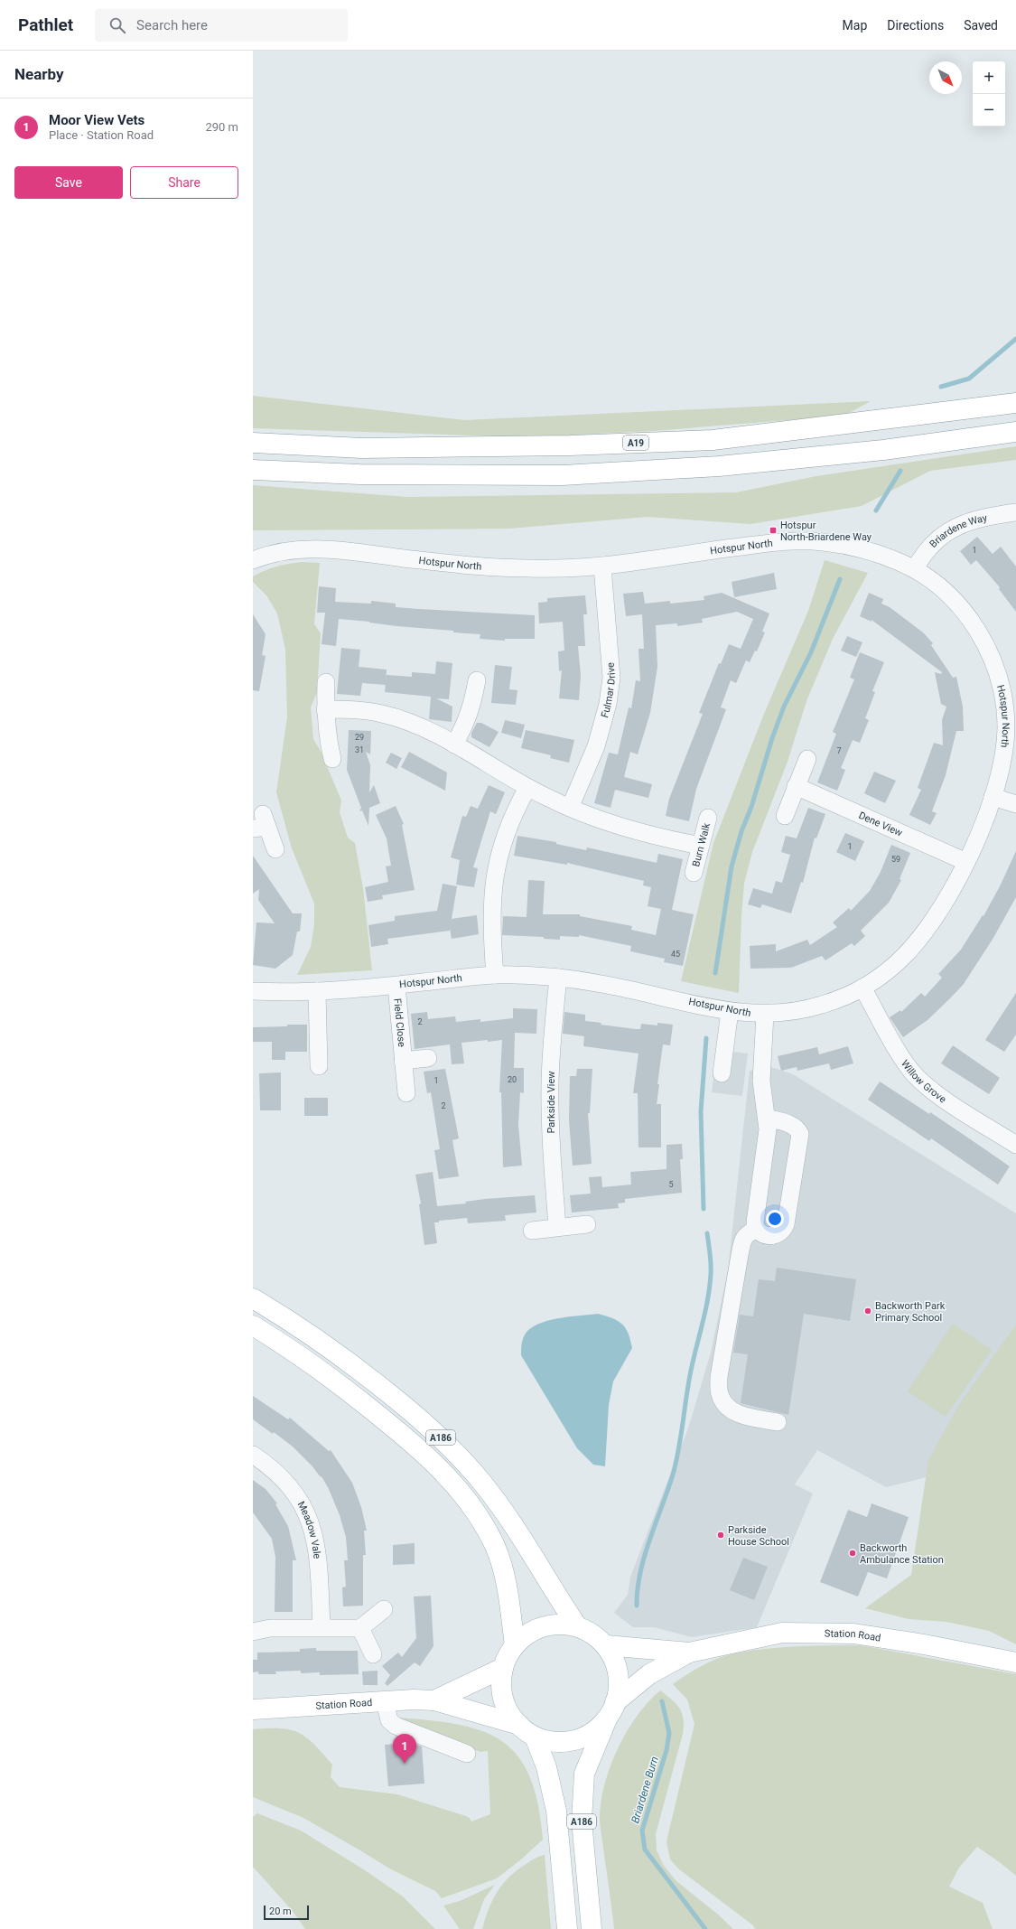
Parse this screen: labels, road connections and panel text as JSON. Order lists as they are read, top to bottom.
{
  "streets": {
    "main road": ["A19", "A186", "Station Road"],
    "street": [
      "Briardene Way",
      "Hotspur North",
      "Fulmar Drive",
      "Dene View",
      "Burn Walk",
      "Field Close",
      "Willow Grove",
      "Parkside View",
      "Meadow Vale"
    ]
  },
  "crossings": [
    ["Briardene Way", "Hotspur North"],
    ["Hotspur North", "Fulmar Drive"],
    ["Hotspur North", "Dene View"],
    ["Hotspur North", "Field Close"],
    ["Hotspur North", "Willow Grove"],
    ["Hotspur North", "Parkside View"],
    ["A186", "Station Road"]
  ],
  "water": ["Briardene Burn"],
  "places": {
    "transit": ["Hotspur North-Briardene Way"],
    "other": ["Backworth Park Primary School", "Parkside House School", "Backworth Ambulance Station"]
  },
  "house_numbers": [
    "1",
    "29",
    "31",
    "7",
    "1",
    "59",
    "45",
    "2",
    "20",
    "1",
    "2",
    "5"
  ],
  "scale_bar": "20 m",
  "north": "bottom right",
  "page": {
    "header": "Pathlet",
    "search": "Search here",
    "nav": ["Map", "Directions", "Saved"],
    "heading": "Nearby",
    "map_buttons": ["+", "−"],
    "list": [
      {
        "mark": "1",
        "name": "Moor View Vets",
        "note": "Place · Station Road",
        "value": "290 m"
      }
    ],
    "buttons": ["Save", "Share"],
    "pins": "1",
    "scale": "20 m"
  }
}
